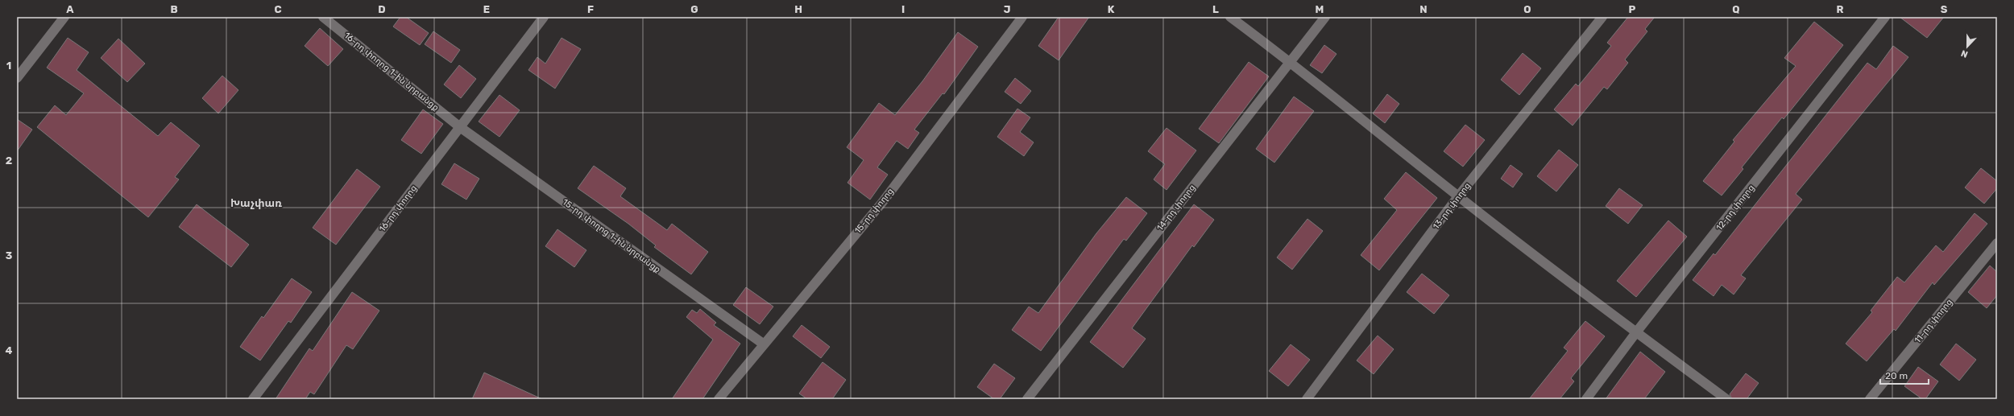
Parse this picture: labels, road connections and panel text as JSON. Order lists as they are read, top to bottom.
{
  "streets": {
    "street": [
      "16-րդ փողոց 1-ին նրբանցք",
      "13-րդ փողոց",
      "14-րդ փողոց",
      "12-րդ փողոց",
      "16-րդ փողոց",
      "15-րդ փողոց",
      "15-րդ փողոց 1-ին նրբանցք",
      "11-րդ փողոց"
    ]
  },
  "crossings": [
    ["16-րդ փողոց 1-ին նրբանցք", "16-րդ փողոց"],
    ["16-րդ փողոց 1-ին նրբանցք", "15-րդ փողոց 1-ին նրբանցք"],
    ["16-րդ փողոց", "15-րդ փողոց 1-ին նրբանցք"],
    ["15-րդ փողոց", "15-րդ փողոց 1-ին նրբանցք"]
  ],
  "districts": ["Խաչփառ"],
  "scale_bar": "20 m",
  "north": "bottom",
  "grid": {
    "columns": [
      "A",
      "B",
      "C",
      "D",
      "E",
      "F",
      "G",
      "H",
      "I",
      "J",
      "K",
      "L",
      "M",
      "N",
      "O",
      "P",
      "Q",
      "R",
      "S"
    ],
    "rows": [
      "1",
      "2",
      "3",
      "4"
    ]
  }
}
